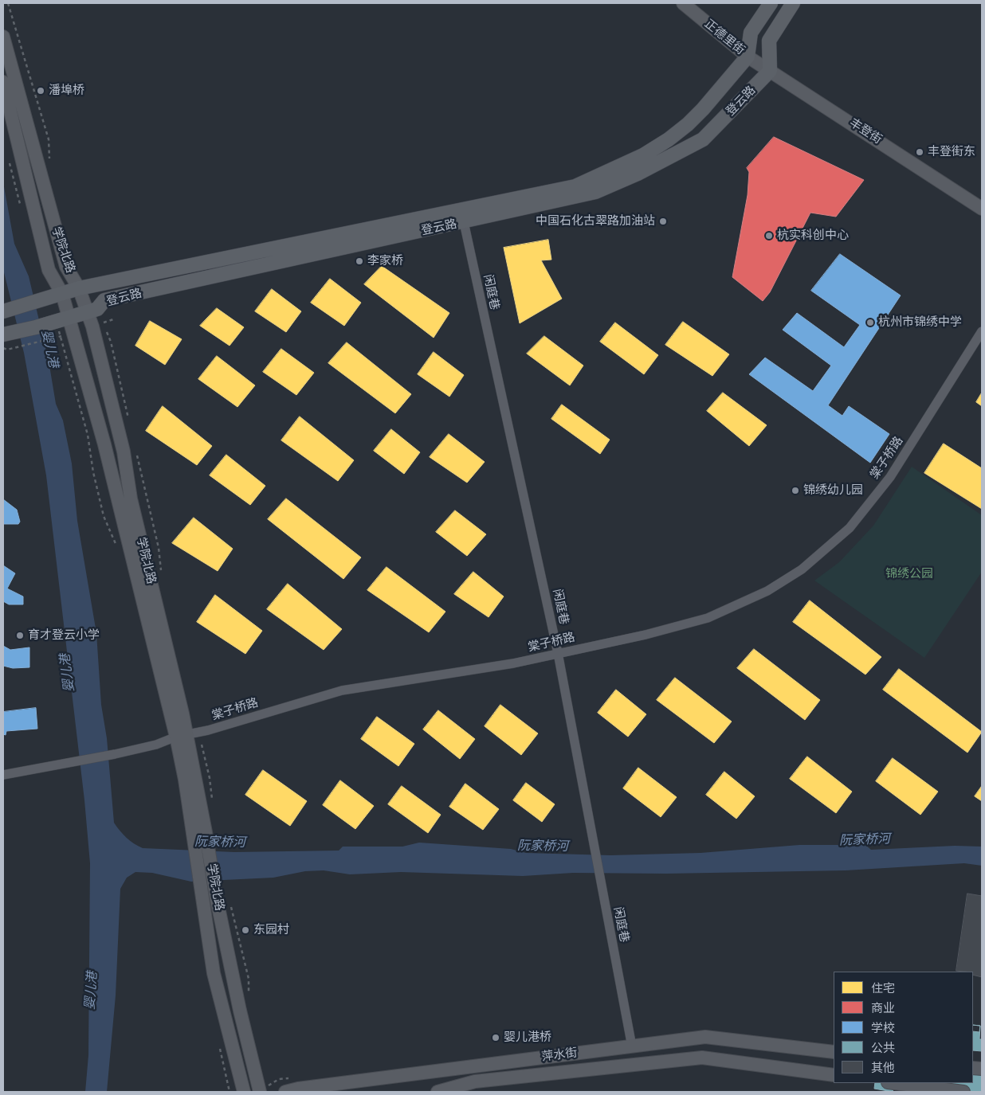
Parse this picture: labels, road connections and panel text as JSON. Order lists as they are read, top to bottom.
{
  "streets": {
    "main road": [
      "正德里街",
      "登云路",
      "丰登街",
      "学院北路",
      "萍水街"
    ],
    "street": ["闲庭巷", "棠子桥路"]
  },
  "crossings": [
    ["正德里街", "登云路"],
    ["正德里街", "丰登街"],
    ["登云路", "丰登街"],
    ["登云路", "学院北路"],
    ["登云路", "闲庭巷"],
    ["学院北路", "棠子桥路"],
    ["闲庭巷", "棠子桥路"],
    ["闲庭巷", "萍水街"]
  ],
  "water": ["婴儿港", "阮家桥河"],
  "parks": ["锦绣公园"],
  "places": [
    "潘埠桥",
    "丰登街东",
    "中国石化古翠路加油站",
    "杭实科创中心",
    "李家桥",
    "杭州市锦绣中学",
    "锦绣幼儿园",
    "育才登云小学",
    "东园村",
    "婴儿港桥"
  ],
  "legend": [
    "住宅",
    "商业",
    "学校",
    "公共",
    "其他"
  ]
}
